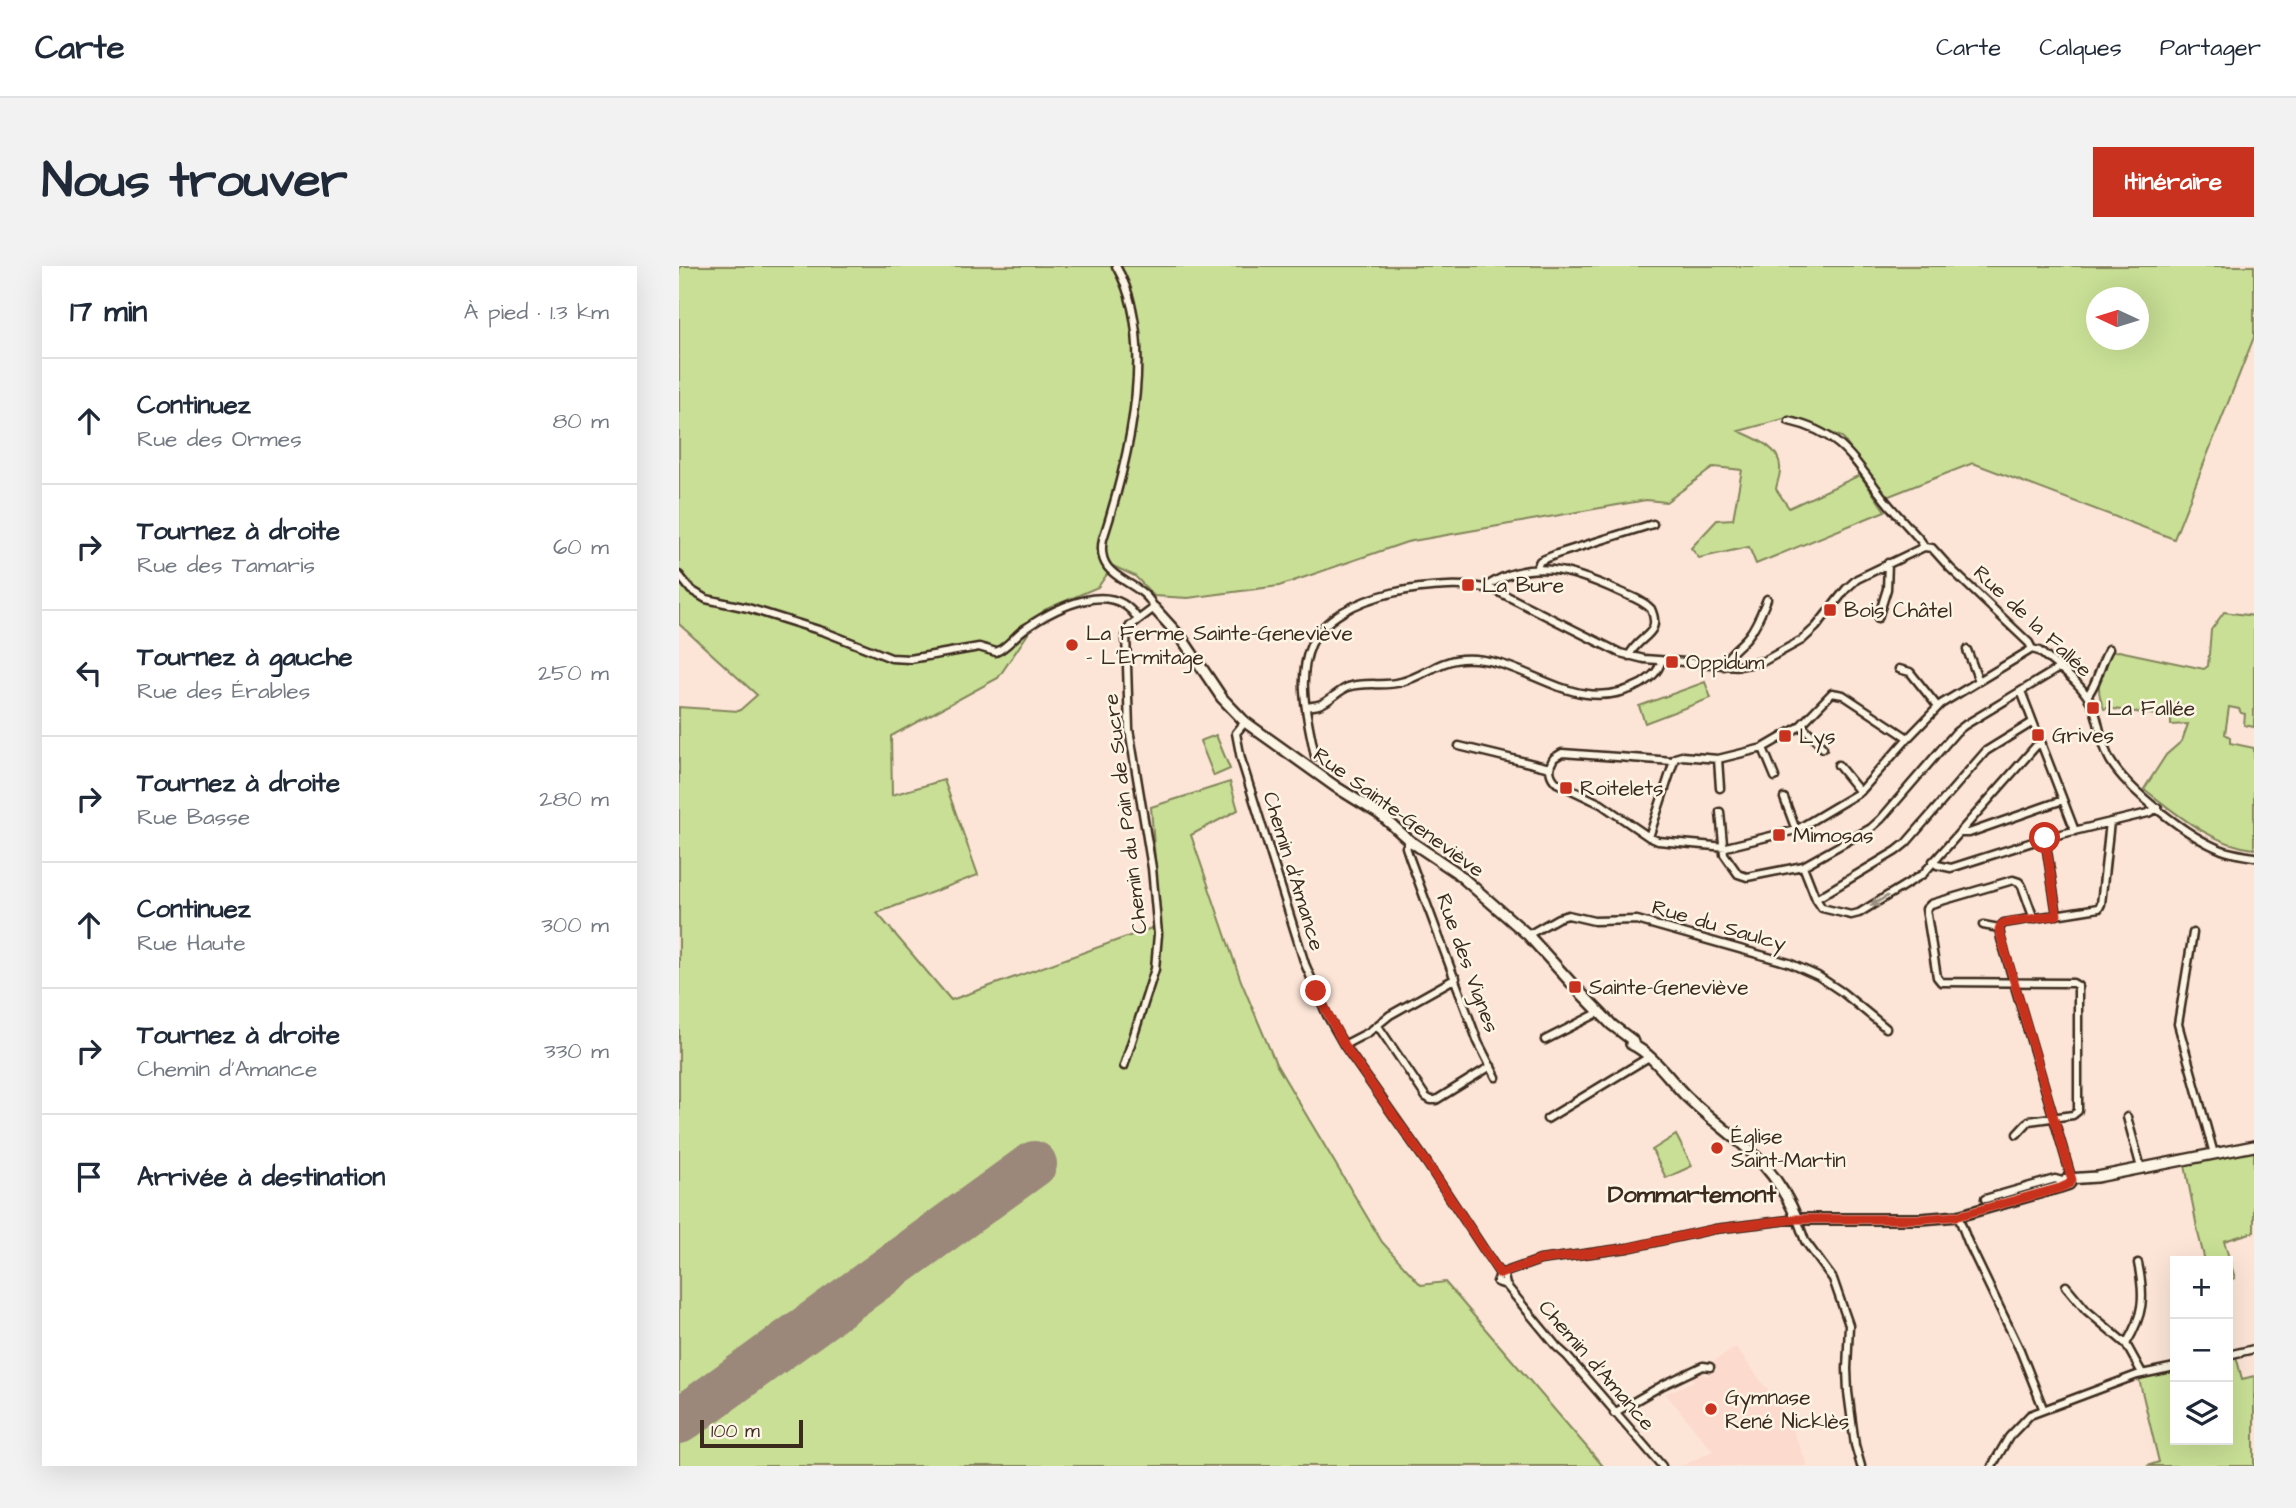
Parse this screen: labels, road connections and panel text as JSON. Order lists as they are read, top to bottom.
{
  "streets": {
    "street": [
      "Rue de la Fallée",
      "Rue Sainte-Geneviève",
      "Chemin du Pain de Sucre",
      "Chemin d'Amance",
      "Rue du Saulcy",
      "Rue des Vignes"
    ]
  },
  "crossings": [
    ["Rue Sainte-Geneviève", "Chemin d'Amance"],
    ["Rue Sainte-Geneviève", "Rue du Saulcy"],
    ["Rue Sainte-Geneviève", "Rue des Vignes"]
  ],
  "districts": ["Dommartemont"],
  "places": {
    "transit": [
      "La Bure",
      "Bois Châtel",
      "Oppidum",
      "La Fallée",
      "Grives",
      "Lys",
      "Roitelets",
      "Mimosas",
      "Sainte-Geneviève"
    ],
    "other": ["La Ferme Sainte-Geneviève - L'Ermitage", "Église Saint-Martin", "Gymnase René Nicklès"]
  },
  "scale_bar": "100 m",
  "north": "left",
  "page": {
    "header": "Carte",
    "nav": ["Carte", "Calques", "Partager"],
    "buttons": "Itinéraire",
    "title": "Nous trouver",
    "heading": ["17 min", "À pied · 1.3 km"],
    "list": [
      ["Continuez", "Rue des Ormes", "80 m"],
      ["Tournez à droite", "Rue des Tamaris", "60 m"],
      ["Tournez à gauche", "Rue des Érables", "250 m"],
      ["Tournez à droite", "Rue Basse", "280 m"],
      ["Continuez", "Rue Haute", "300 m"],
      ["Tournez à droite", "Chemin d'Amance", "330 m"],
      "Arrivée à destination"
    ],
    "map_buttons": ["+", "−"],
    "scale": "100 m"
  }
}
